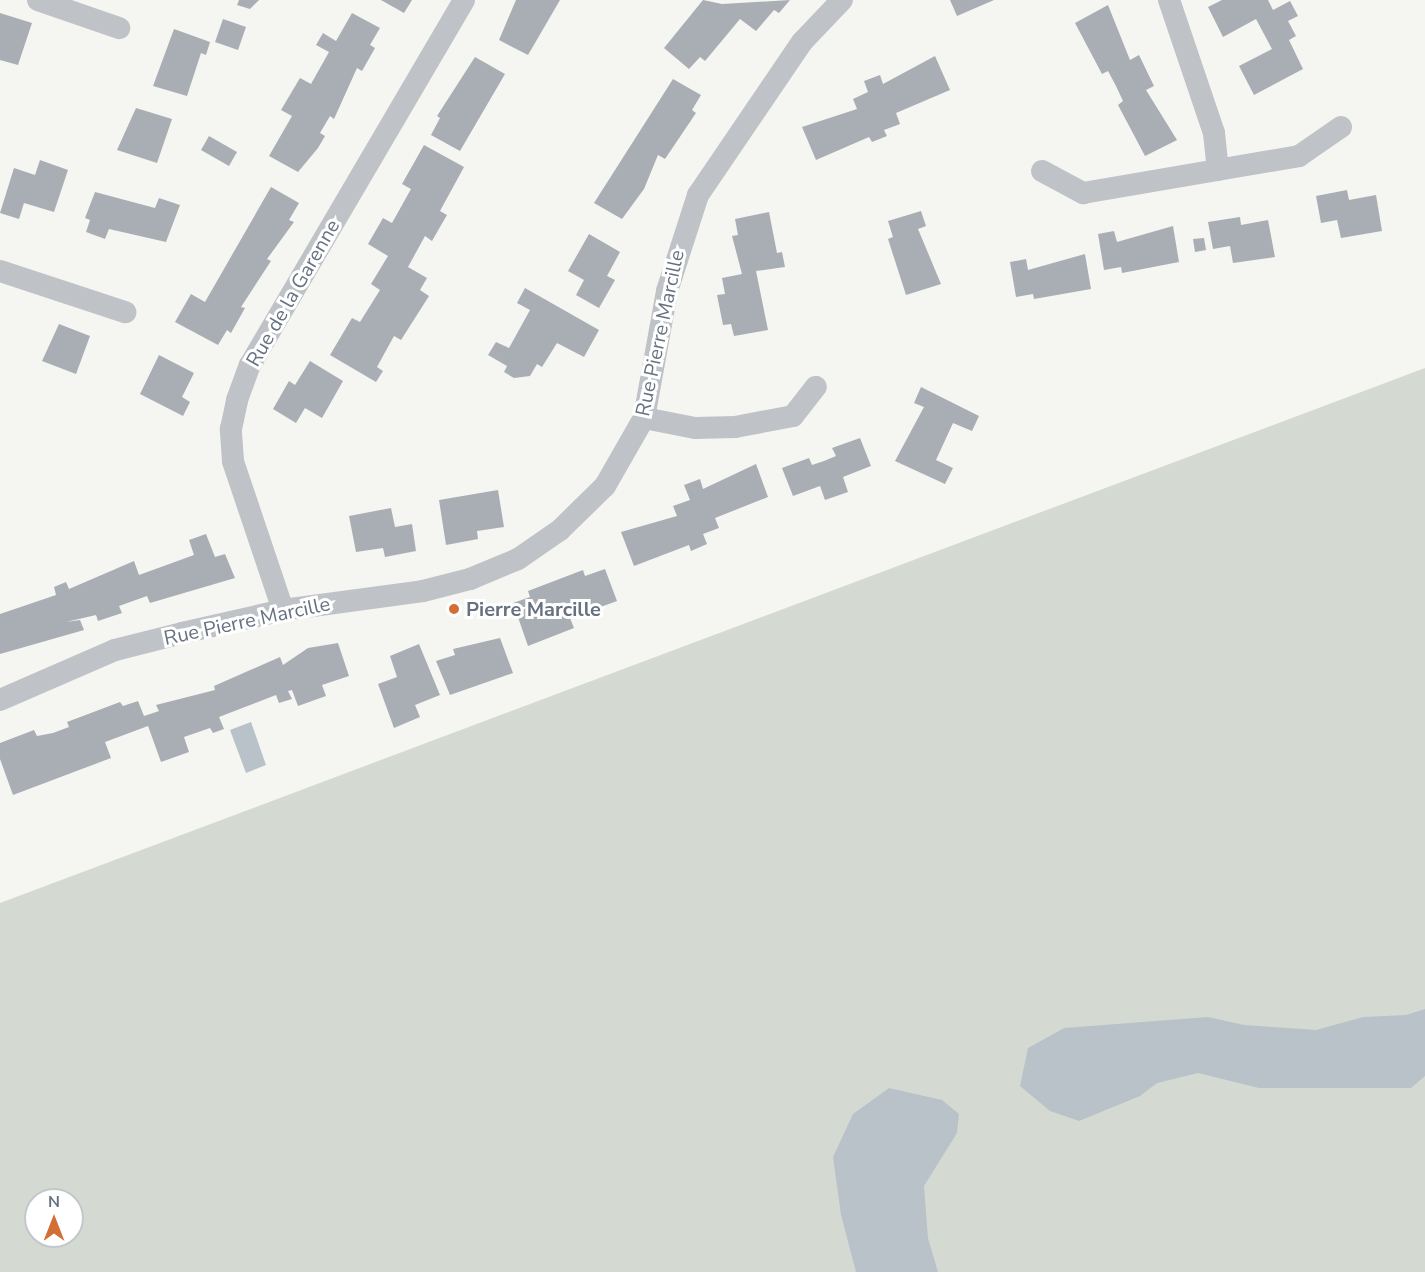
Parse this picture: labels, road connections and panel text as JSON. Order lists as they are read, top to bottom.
{
  "streets": {
    "street": ["Rue de la Garenne", "Rue Pierre Marcille"]
  },
  "crossings": [
    ["Rue de la Garenne", "Rue Pierre Marcille"]
  ],
  "places": ["Pierre Marcille"],
  "north": "top"
}
